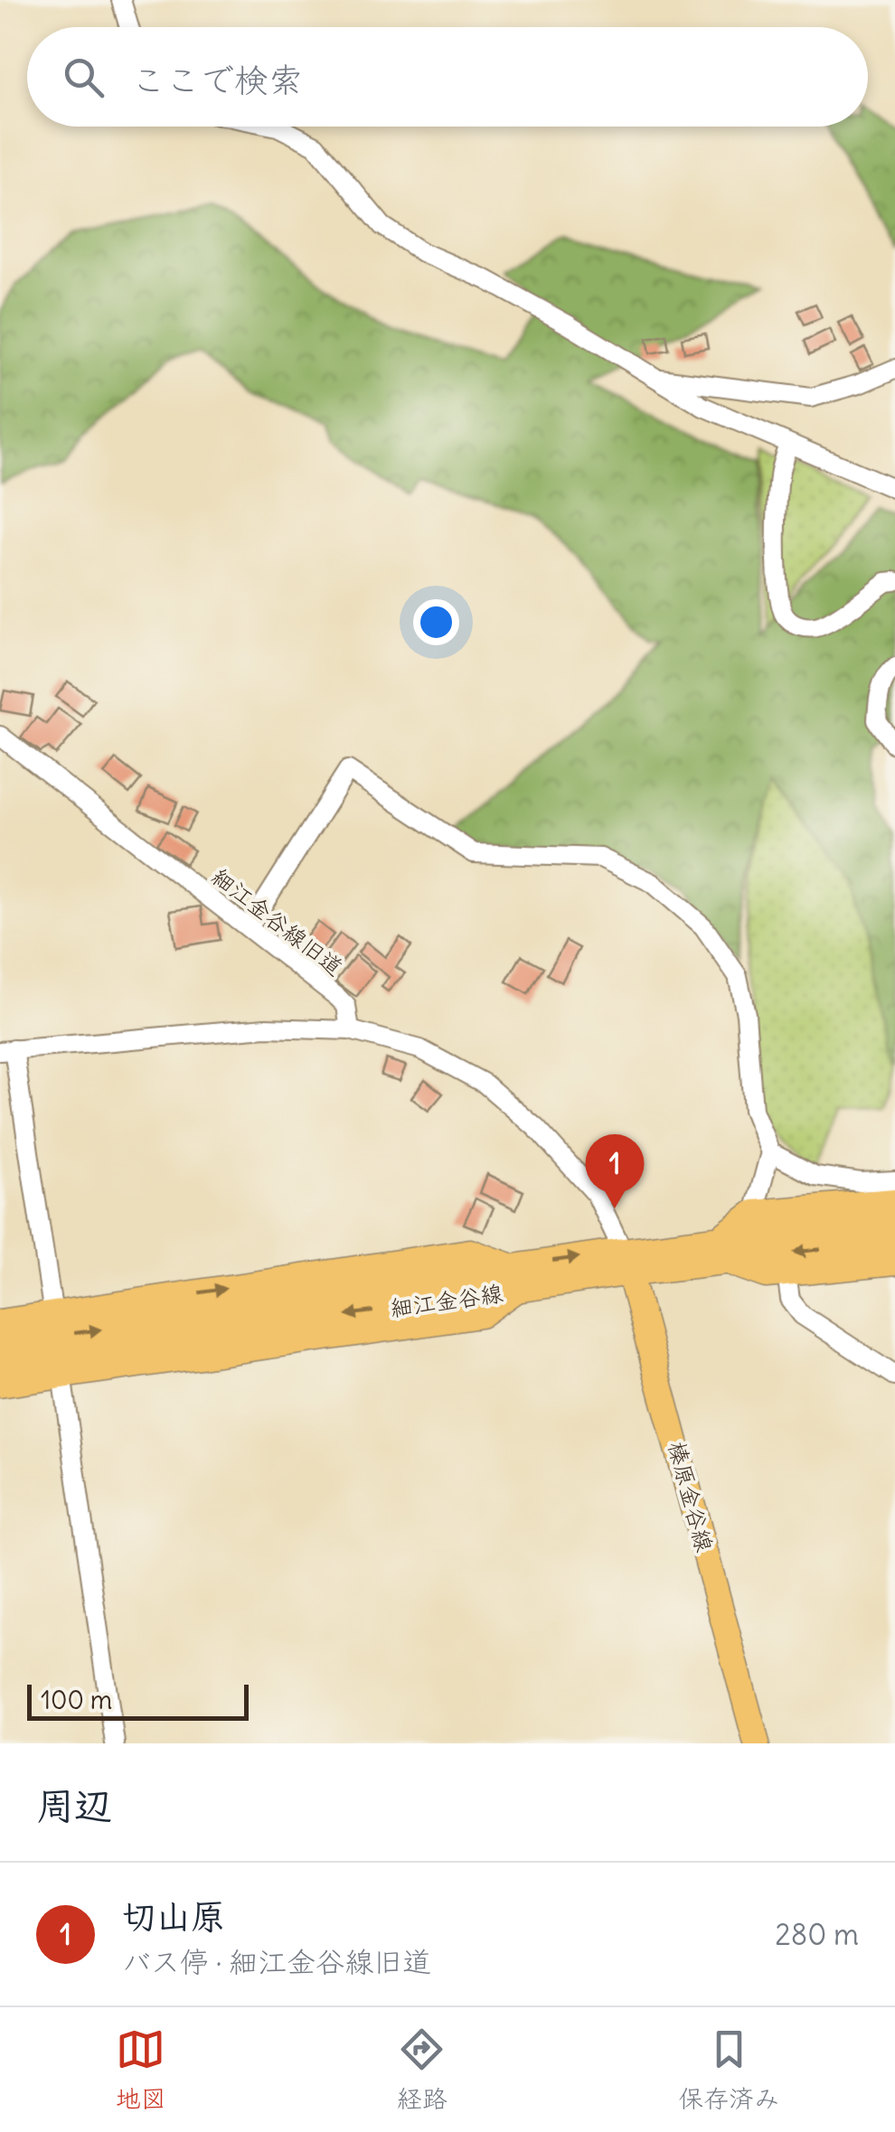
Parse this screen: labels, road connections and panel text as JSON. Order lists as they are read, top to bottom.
{
  "streets": {
    "main road": ["細江金谷線", "榛原金谷線"],
    "street": ["細江金谷線旧道"]
  },
  "crossings": [
    ["細江金谷線", "榛原金谷線"]
  ],
  "scale_bar": "100 m",
  "page": {
    "search": "ここで検索",
    "pins": "1",
    "scale": "100 m",
    "heading": "周辺",
    "list": [
      {
        "mark": "1",
        "name": "切山原",
        "note": "バス停 · 細江金谷線旧道",
        "value": "280 m"
      }
    ],
    "nav": ["地図", "経路", "保存済み"]
  }
}
